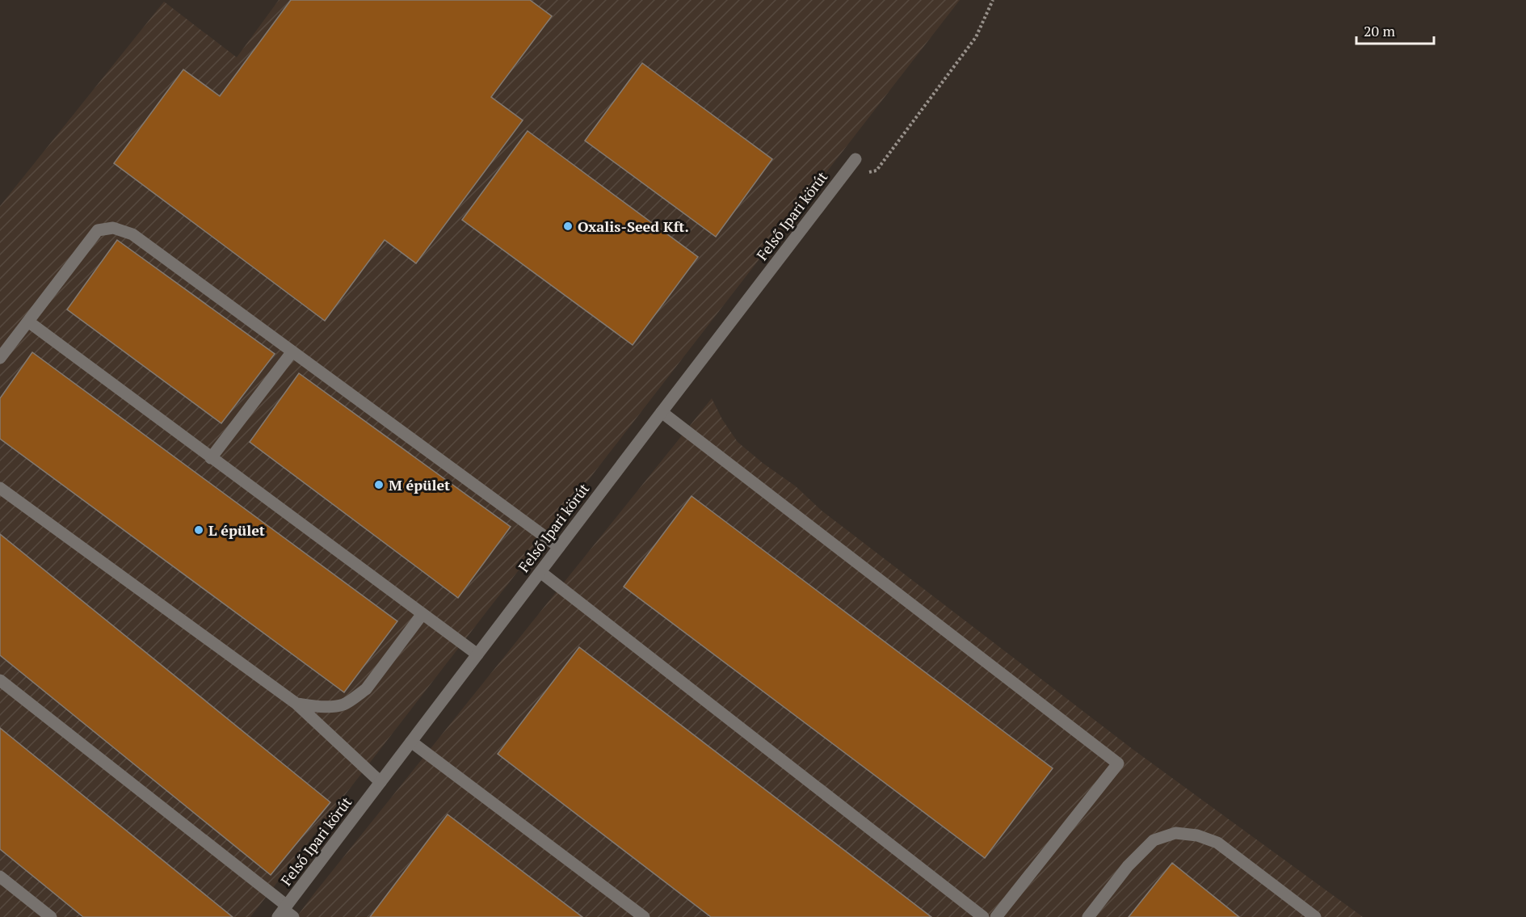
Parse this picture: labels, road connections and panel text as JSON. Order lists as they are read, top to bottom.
{
  "streets": {
    "street": ["Felső Ipari körút"]
  },
  "places": ["Oxalis-Seed Kft.", "M épület", "L épület"],
  "scale_bar": "20 m"
}
